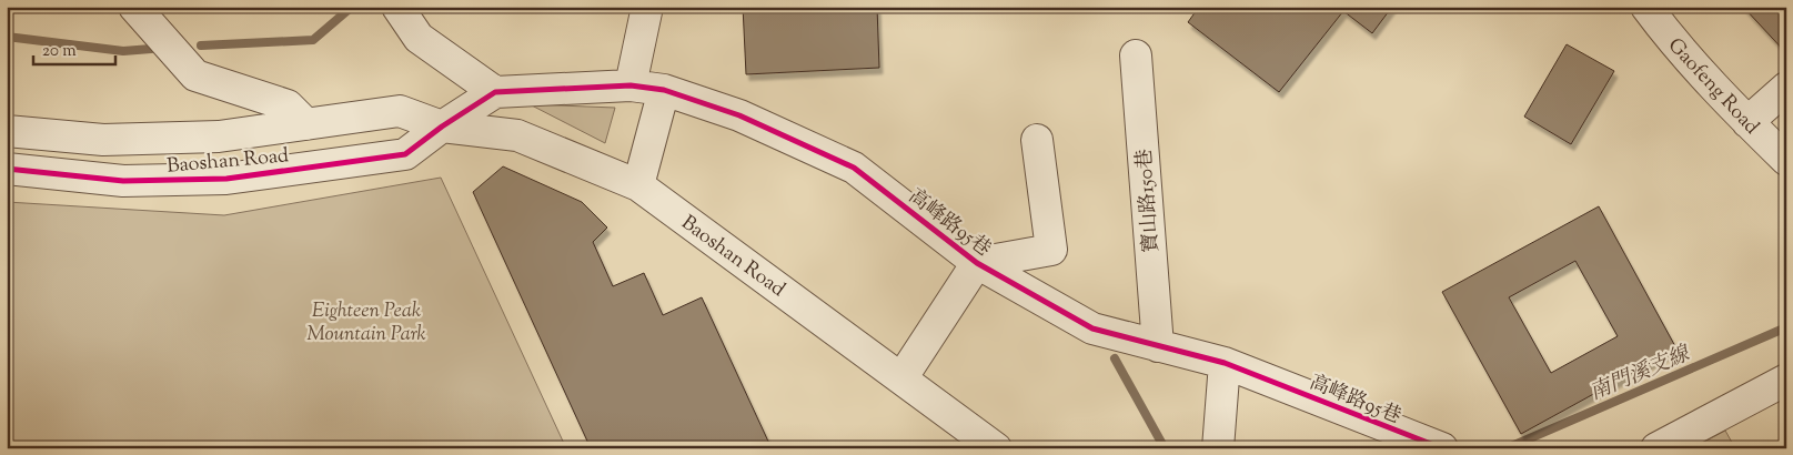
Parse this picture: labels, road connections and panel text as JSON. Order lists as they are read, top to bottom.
{
  "streets": {
    "street": [
      "Gaofeng Road",
      "Baoshan Road",
      "寶山路150巷",
      "高峰路95巷"
    ]
  },
  "crossings": [
    ["寶山路150巷", "高峰路95巷"]
  ],
  "water": ["南門溪支線"],
  "parks": ["Eighteen Peak Mountain Park"],
  "scale_bar": "20 m"
}
